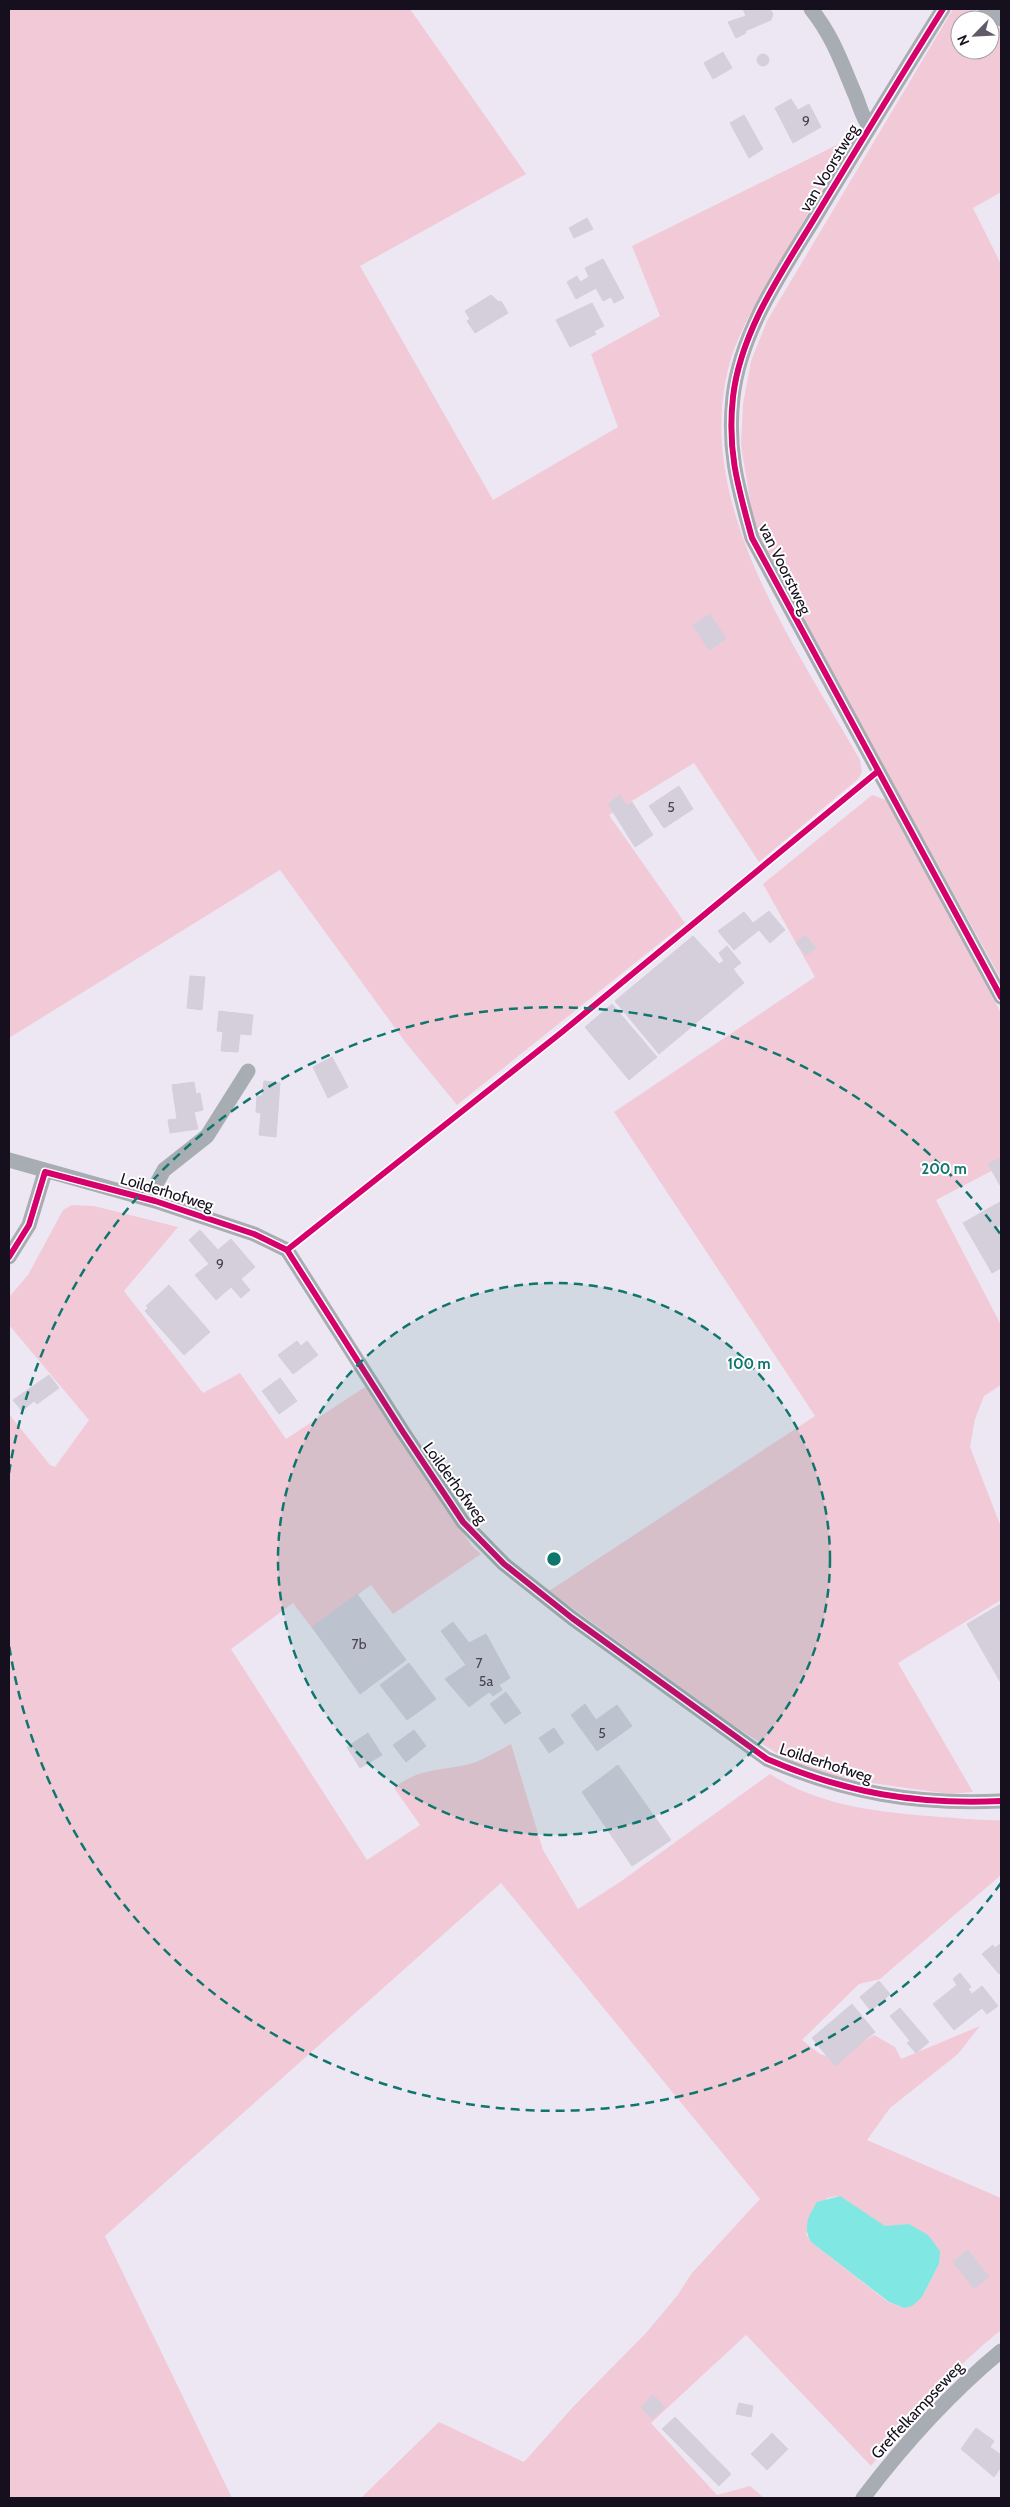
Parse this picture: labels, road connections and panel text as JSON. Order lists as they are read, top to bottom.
{
  "streets": {
    "street": ["van Voorstweg", "Loilderhofweg", "Greffelkampseweg"]
  },
  "house_numbers": [
    "9",
    "5",
    "9",
    "7b",
    "7",
    "5a",
    "5"
  ],
  "north": "bottom left",
  "rings": ["200 m", "100 m"]
}
